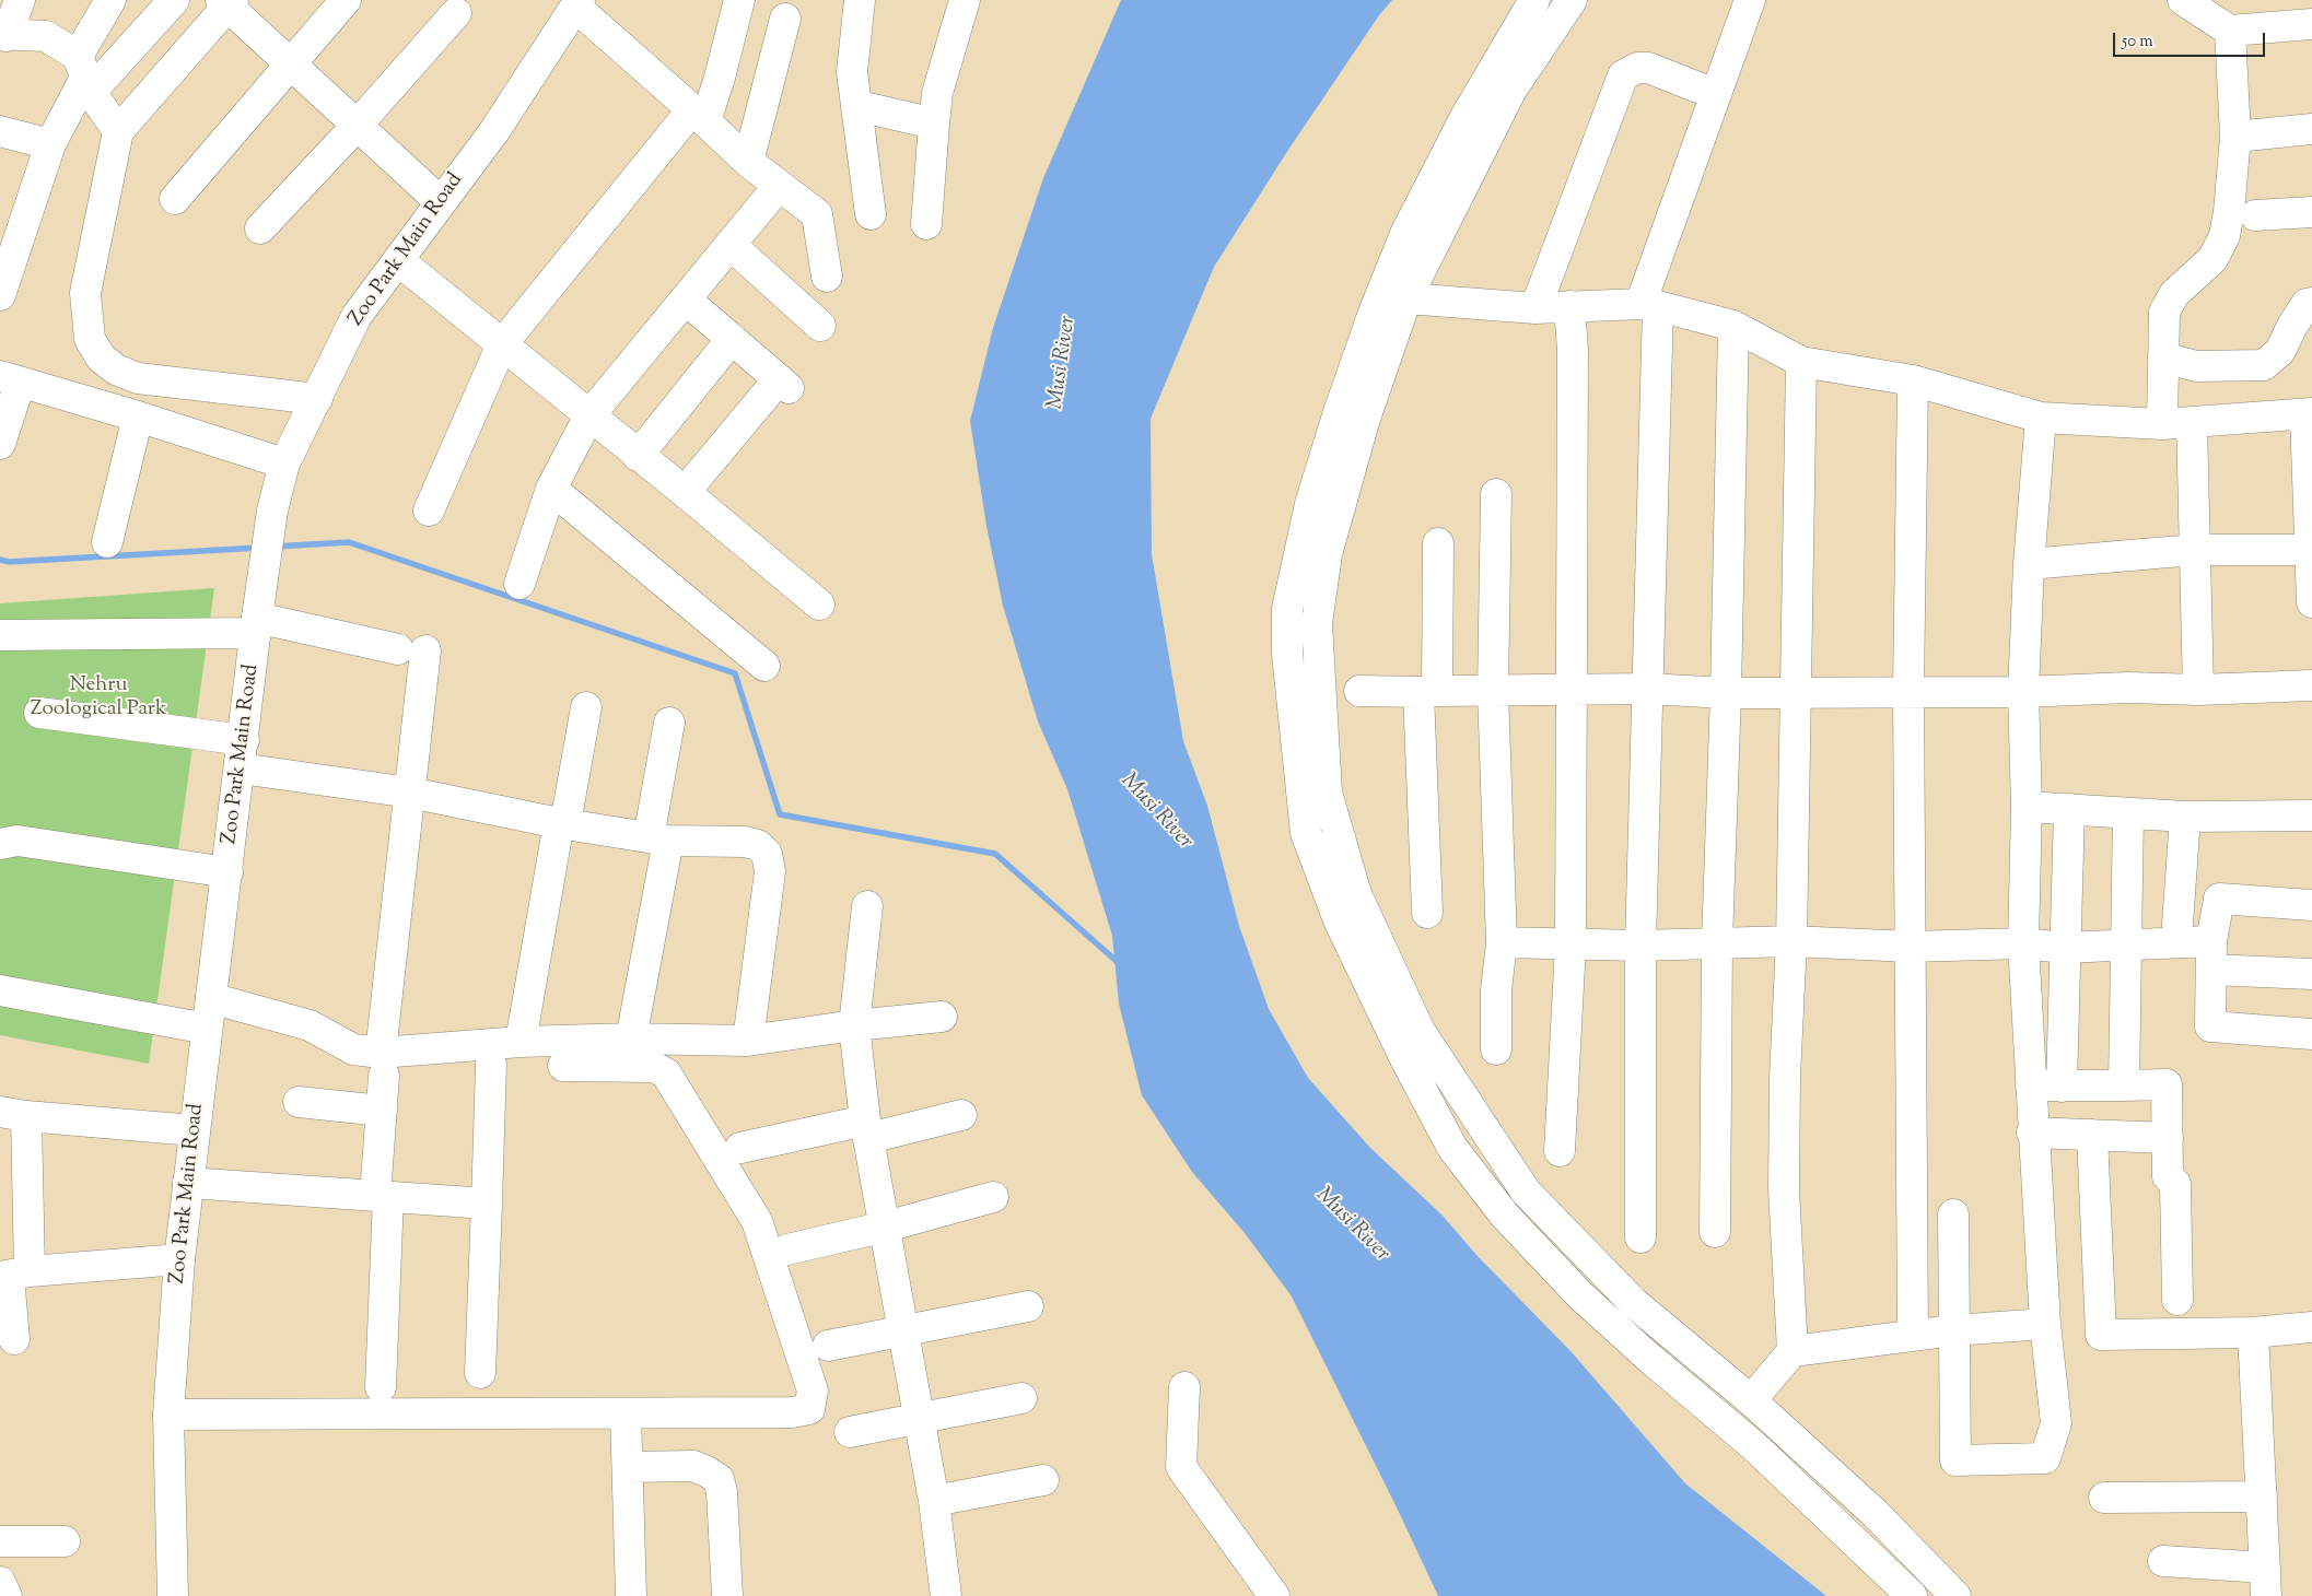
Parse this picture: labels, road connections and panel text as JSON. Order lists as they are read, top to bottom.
{
  "streets": {
    "street": ["Zoo Park Main Road"]
  },
  "water": ["Musi River"],
  "parks": ["Nehru Zoological Park"],
  "scale_bar": "50 m"
}
